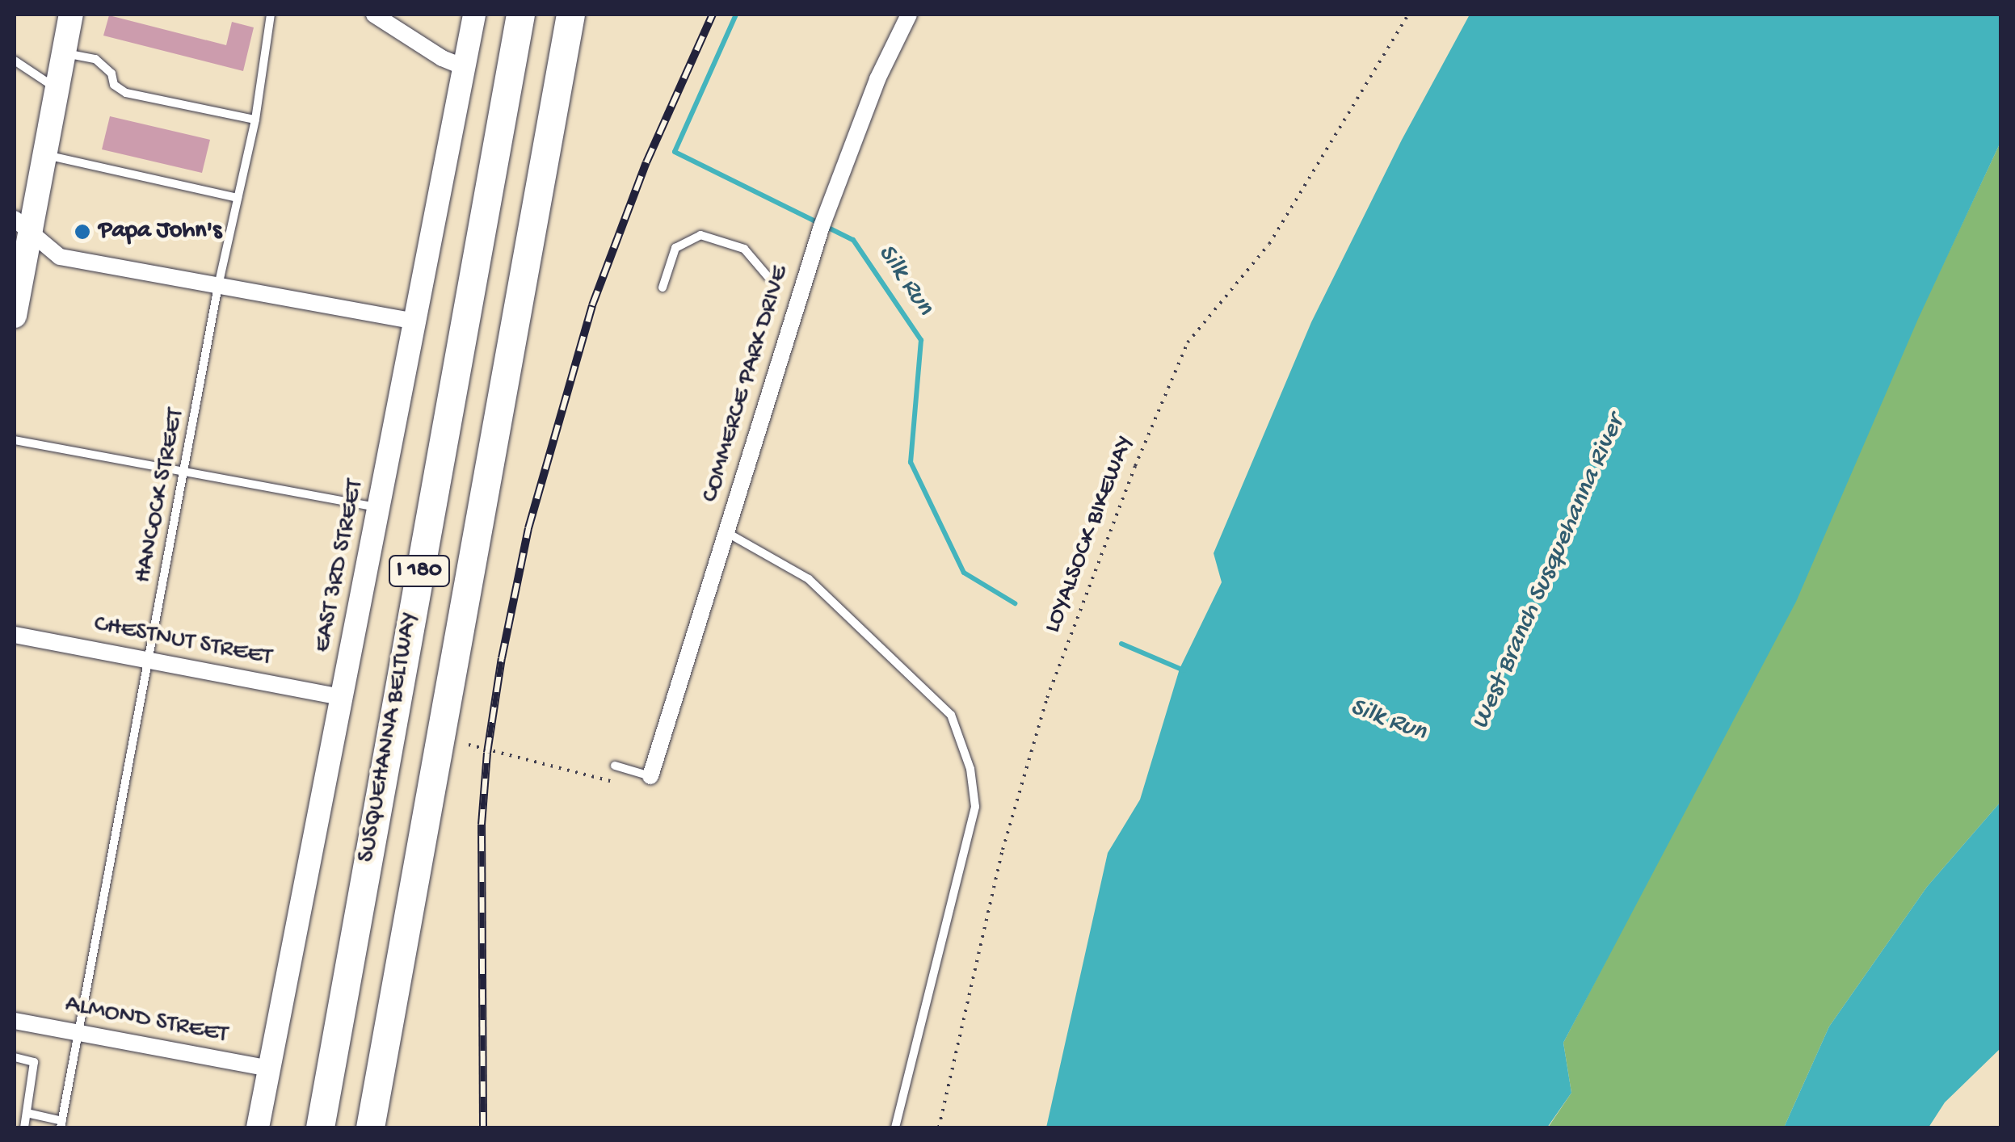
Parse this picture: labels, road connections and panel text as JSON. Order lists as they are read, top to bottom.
{
  "streets": {
    "highway": ["I 180", "SUSQUEHANNA BELTWAY"],
    "main road": ["EAST 3RD STREET"],
    "street": ["COMMERCE PARK DRIVE", "CHESTNUT STREET", "ALMOND STREET"],
    "lane": ["HANCOCK STREET"],
    "path": ["LOYALSOCK BIKEWAY"]
  },
  "crossings": [
    ["HANCOCK STREET", "CHESTNUT STREET"],
    ["HANCOCK STREET", "ALMOND STREET"],
    ["EAST 3RD STREET", "CHESTNUT STREET"],
    ["EAST 3RD STREET", "ALMOND STREET"]
  ],
  "water": ["Silk Run", "West Branch Susquehanna River"],
  "places": ["Papa John's"]
}
